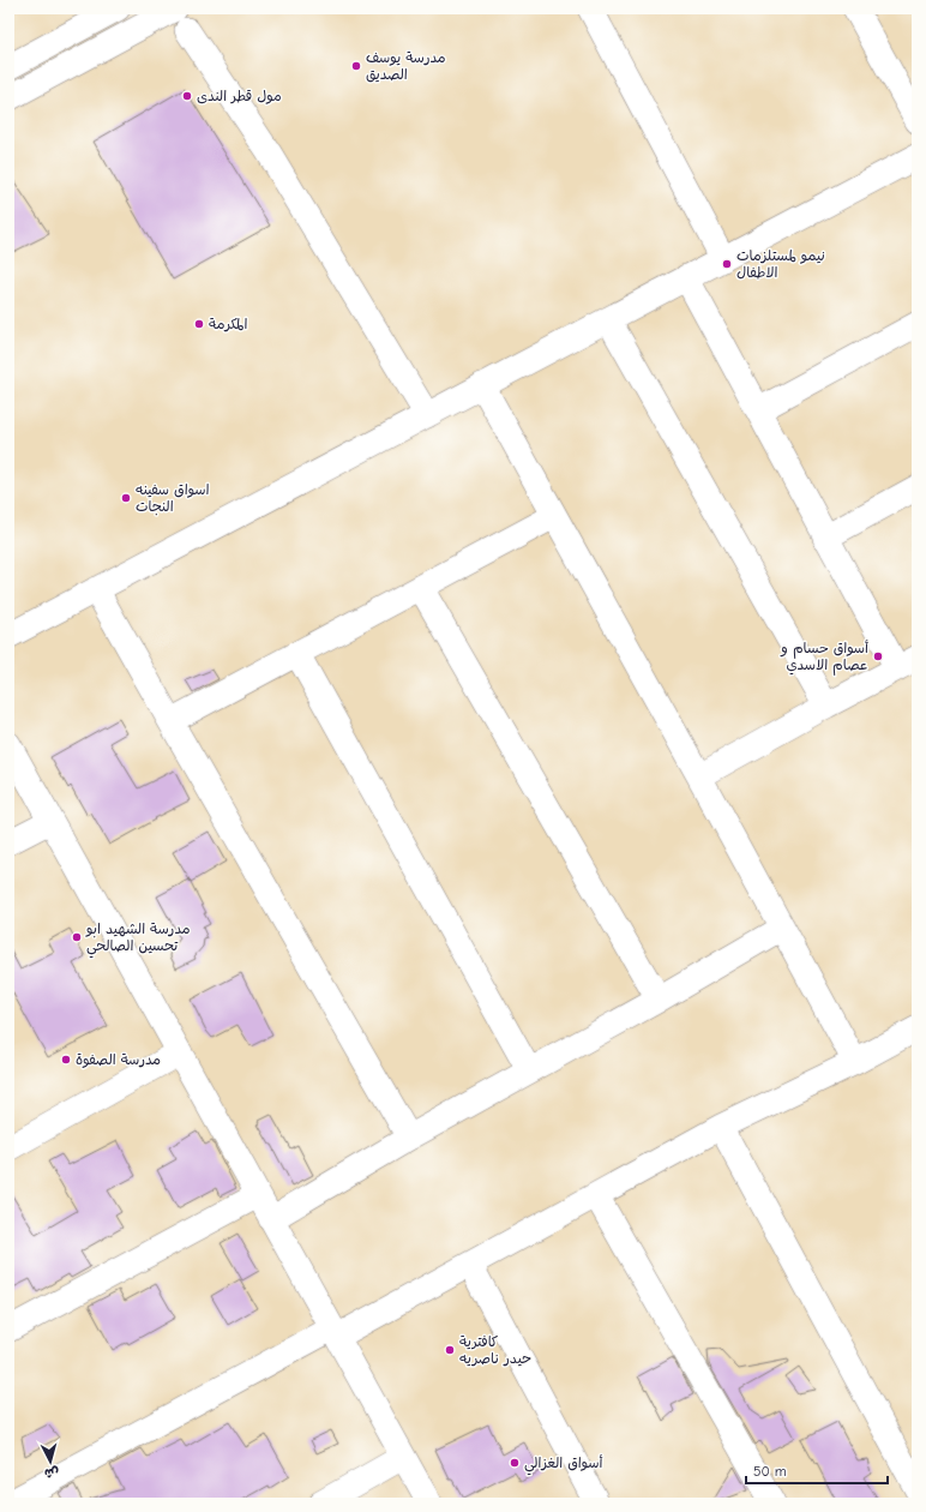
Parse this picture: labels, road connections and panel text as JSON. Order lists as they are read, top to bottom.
{
  "places": [
    "مدرسة يوسف الصديق",
    "مول قطر الندى",
    "نيمو لمستلزمات الاطفال",
    "المكرمة",
    "اسواق سفينه النجات",
    "أسواق حسام و عصام الاسدي",
    "مدرسة الشهيد ابو تحسين الصالحي",
    "مدرسة الصفوة",
    "كافترية حيدر ناصريه",
    "أسواق الغزالي"
  ],
  "scale_bar": "50 m",
  "north": "bottom"
}
